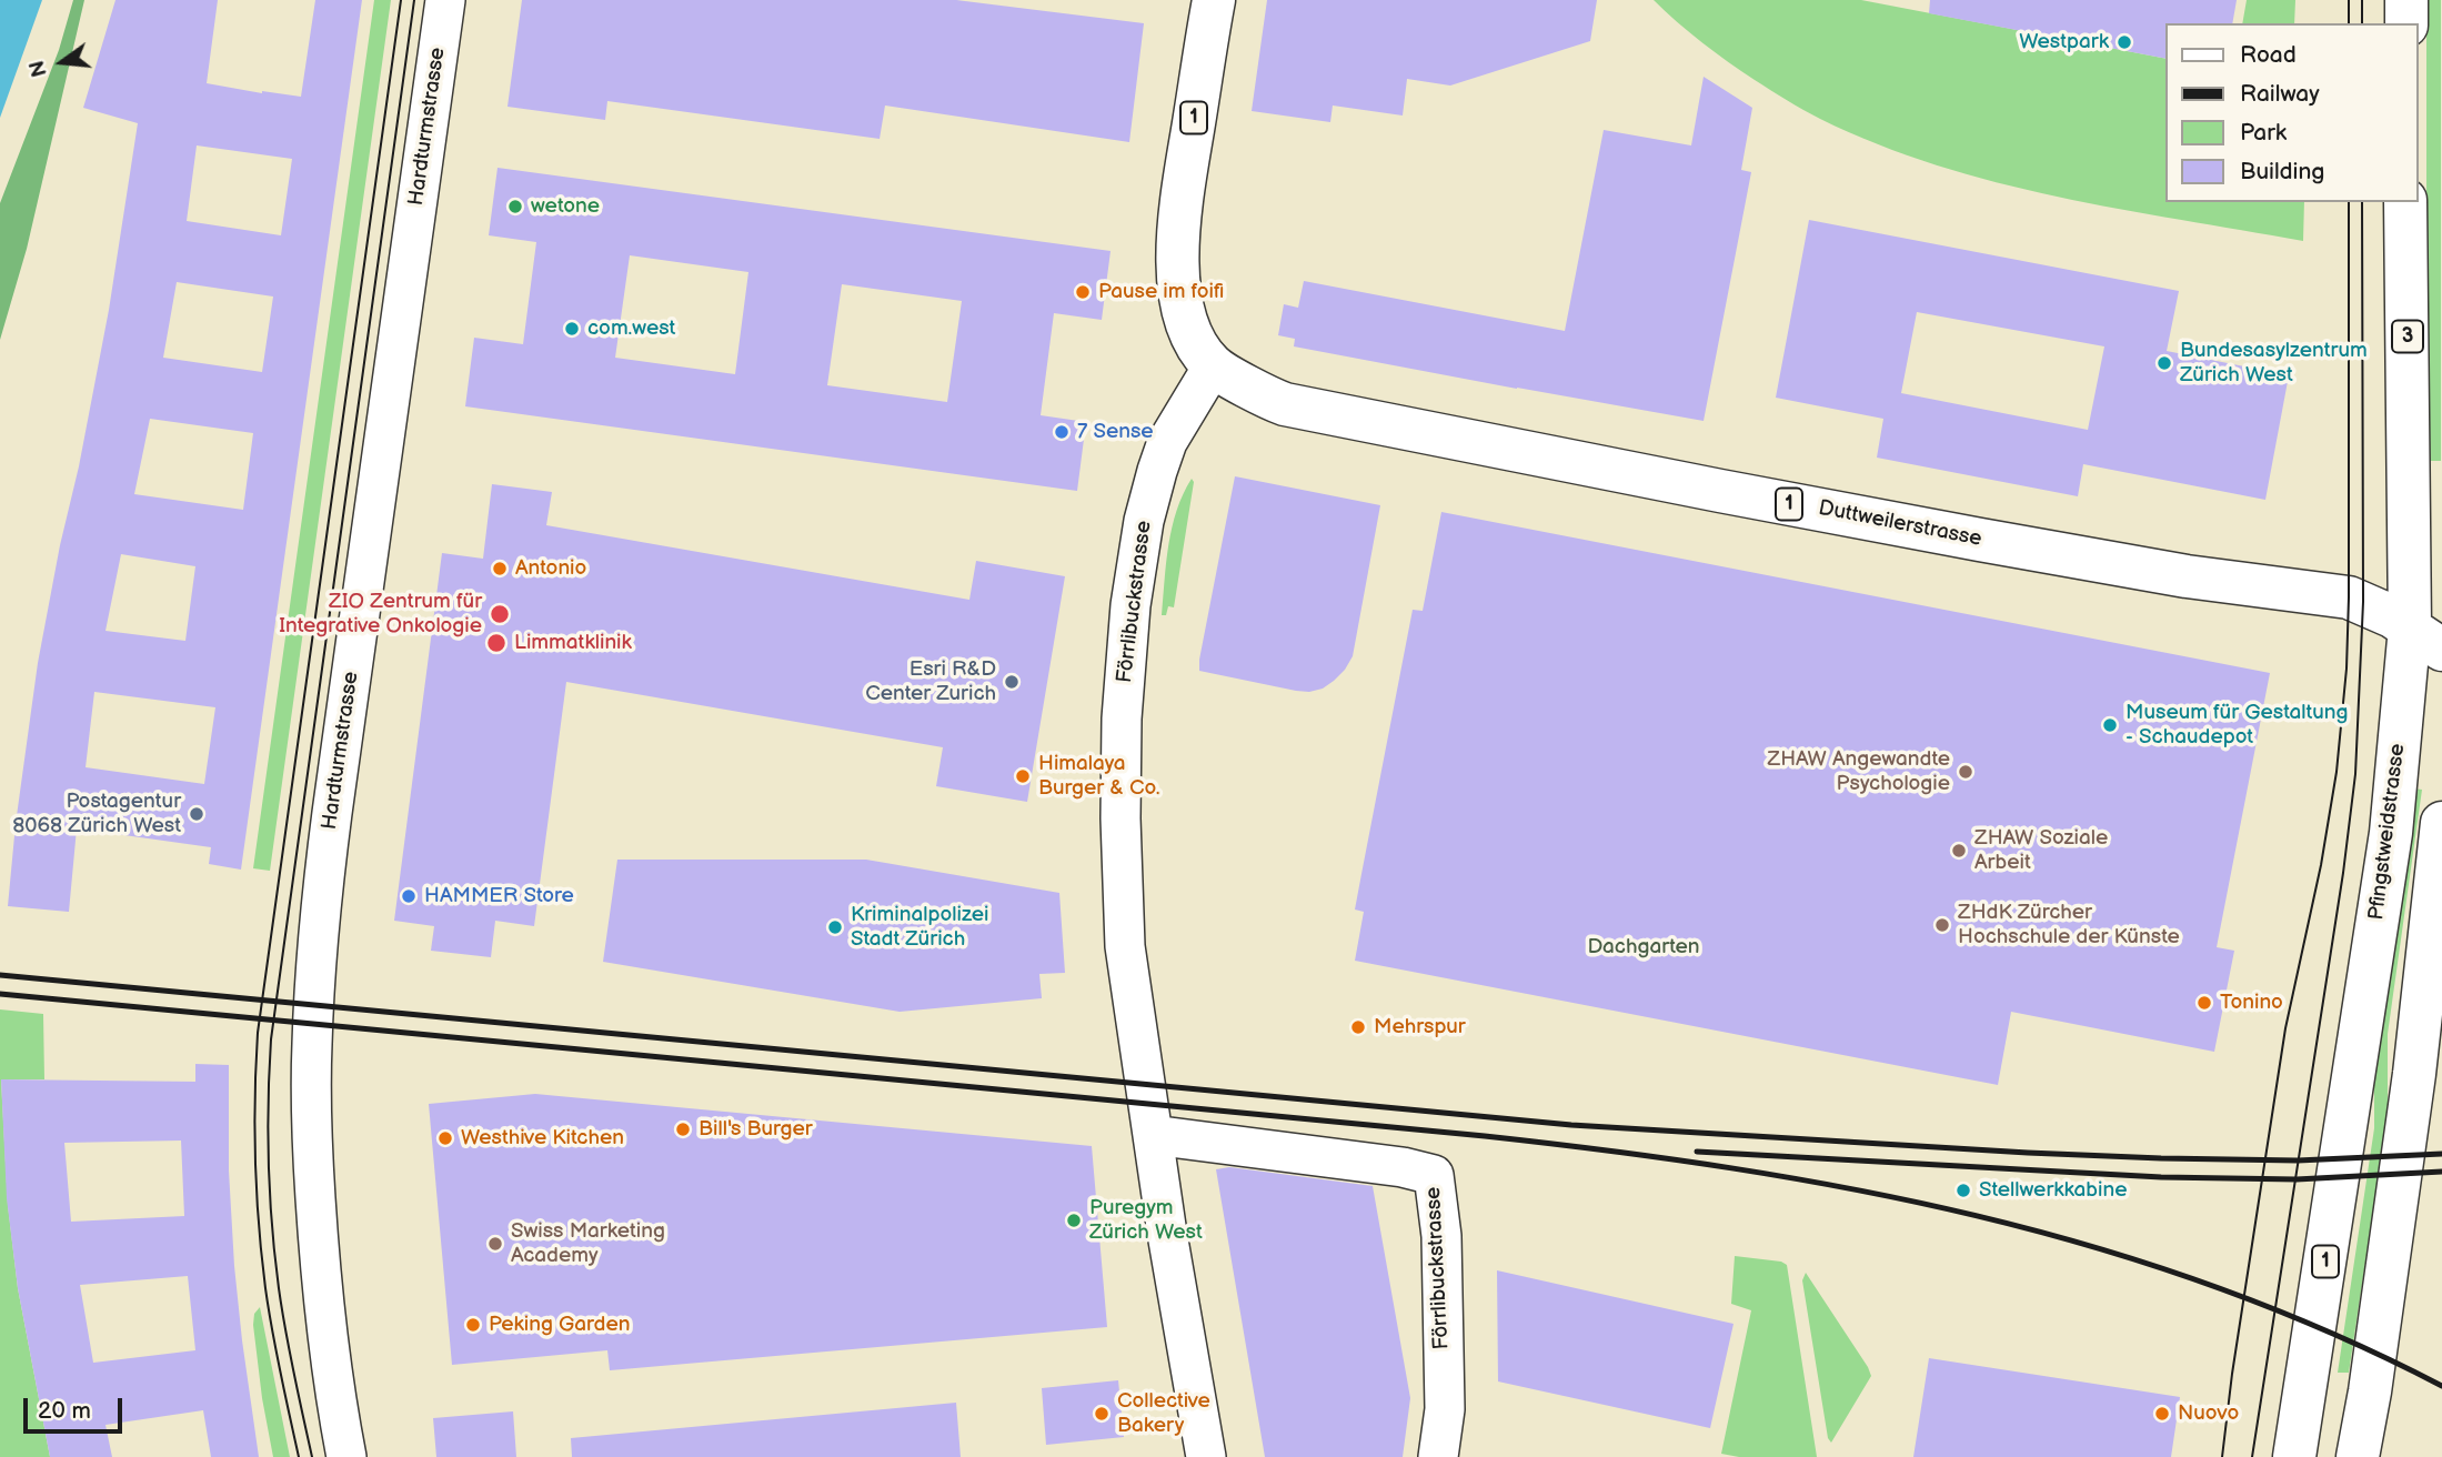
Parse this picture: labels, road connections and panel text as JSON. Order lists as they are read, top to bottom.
{
  "streets": {
    "main road": [
      "1",
      "3",
      "Duttweilerstrasse",
      "Pfingstweidstrasse"
    ],
    "street": ["Hardturmstrasse", "Förrlibuckstrasse"]
  },
  "crossings": [
    ["1", "Duttweilerstrasse"],
    ["1", "Förrlibuckstrasse"],
    ["Duttweilerstrasse", "Förrlibuckstrasse"],
    ["Duttweilerstrasse", "Pfingstweidstrasse"]
  ],
  "parks": ["Dachgarten"],
  "places": [
    "Westpark",
    "wetone",
    "Pause im foifi",
    "com.west",
    "Bundesasylzentrum Zürich West",
    "7 Sense",
    "Antonio",
    "ZIO Zentrum für Integrative Onkologie",
    "Limmatklinik",
    "Esri R&D Center Zurich",
    "Museum für Gestaltung - Schaudepot",
    "ZHAW Angewandte Psychologie",
    "Himalaya Burger & Co.",
    "Postagentur 8068 Zürich West",
    "ZHAW Soziale Arbeit",
    "HAMMER Store",
    "ZHdK Zürcher Hochschule der Künste",
    "Kriminalpolizei Stadt Zürich",
    "Tonino",
    "Mehrspur",
    "Bill's Burger",
    "Westhive Kitchen",
    "Stellwerkkabine",
    "Puregym Zürich West",
    "Swiss Marketing Academy",
    "Peking Garden",
    "Collective Bakery",
    "Nuovo"
  ],
  "legend": [
    "Road",
    "Railway",
    "Park",
    "Building"
  ],
  "scale_bar": "20 m",
  "north": "left"
}
